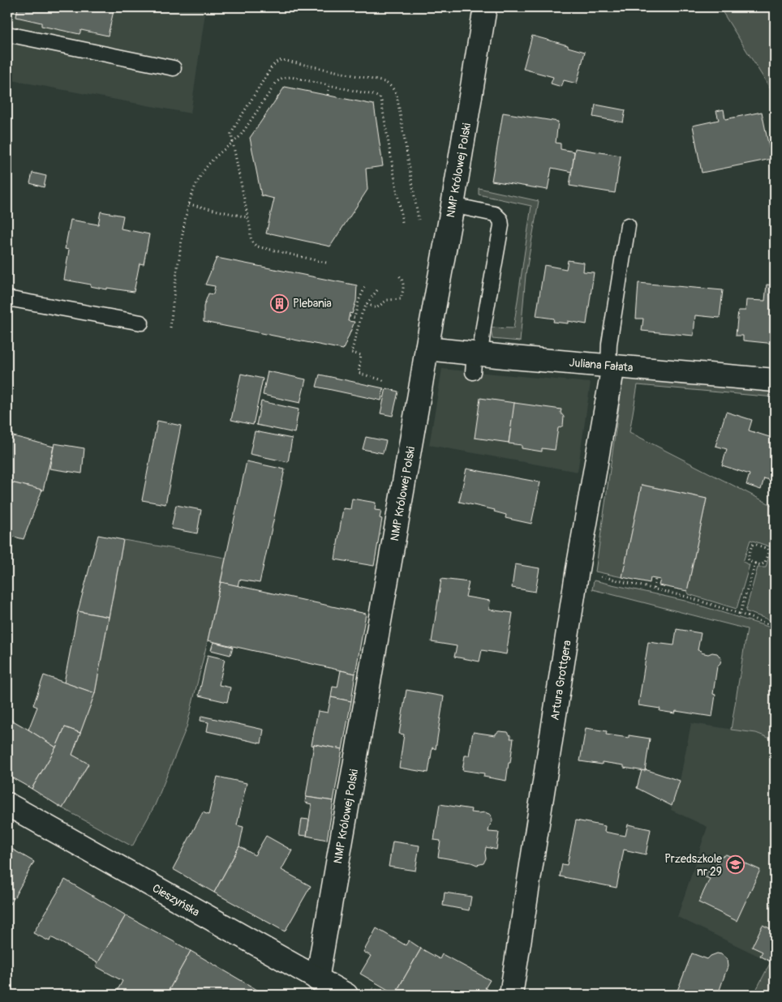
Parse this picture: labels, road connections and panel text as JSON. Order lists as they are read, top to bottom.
{
  "streets": {
    "street": [
      "NMP Królowej Polski",
      "Juliana Fałata",
      "Artura Grottgera",
      "Cieszyńska"
    ]
  },
  "crossings": [
    ["NMP Królowej Polski", "Juliana Fałata"],
    ["NMP Królowej Polski", "Cieszyńska"],
    ["Juliana Fałata", "Artura Grottgera"]
  ],
  "places": {
    "building": ["Plebania"],
    "school or university": ["Przedszkole nr 29"]
  }
}
